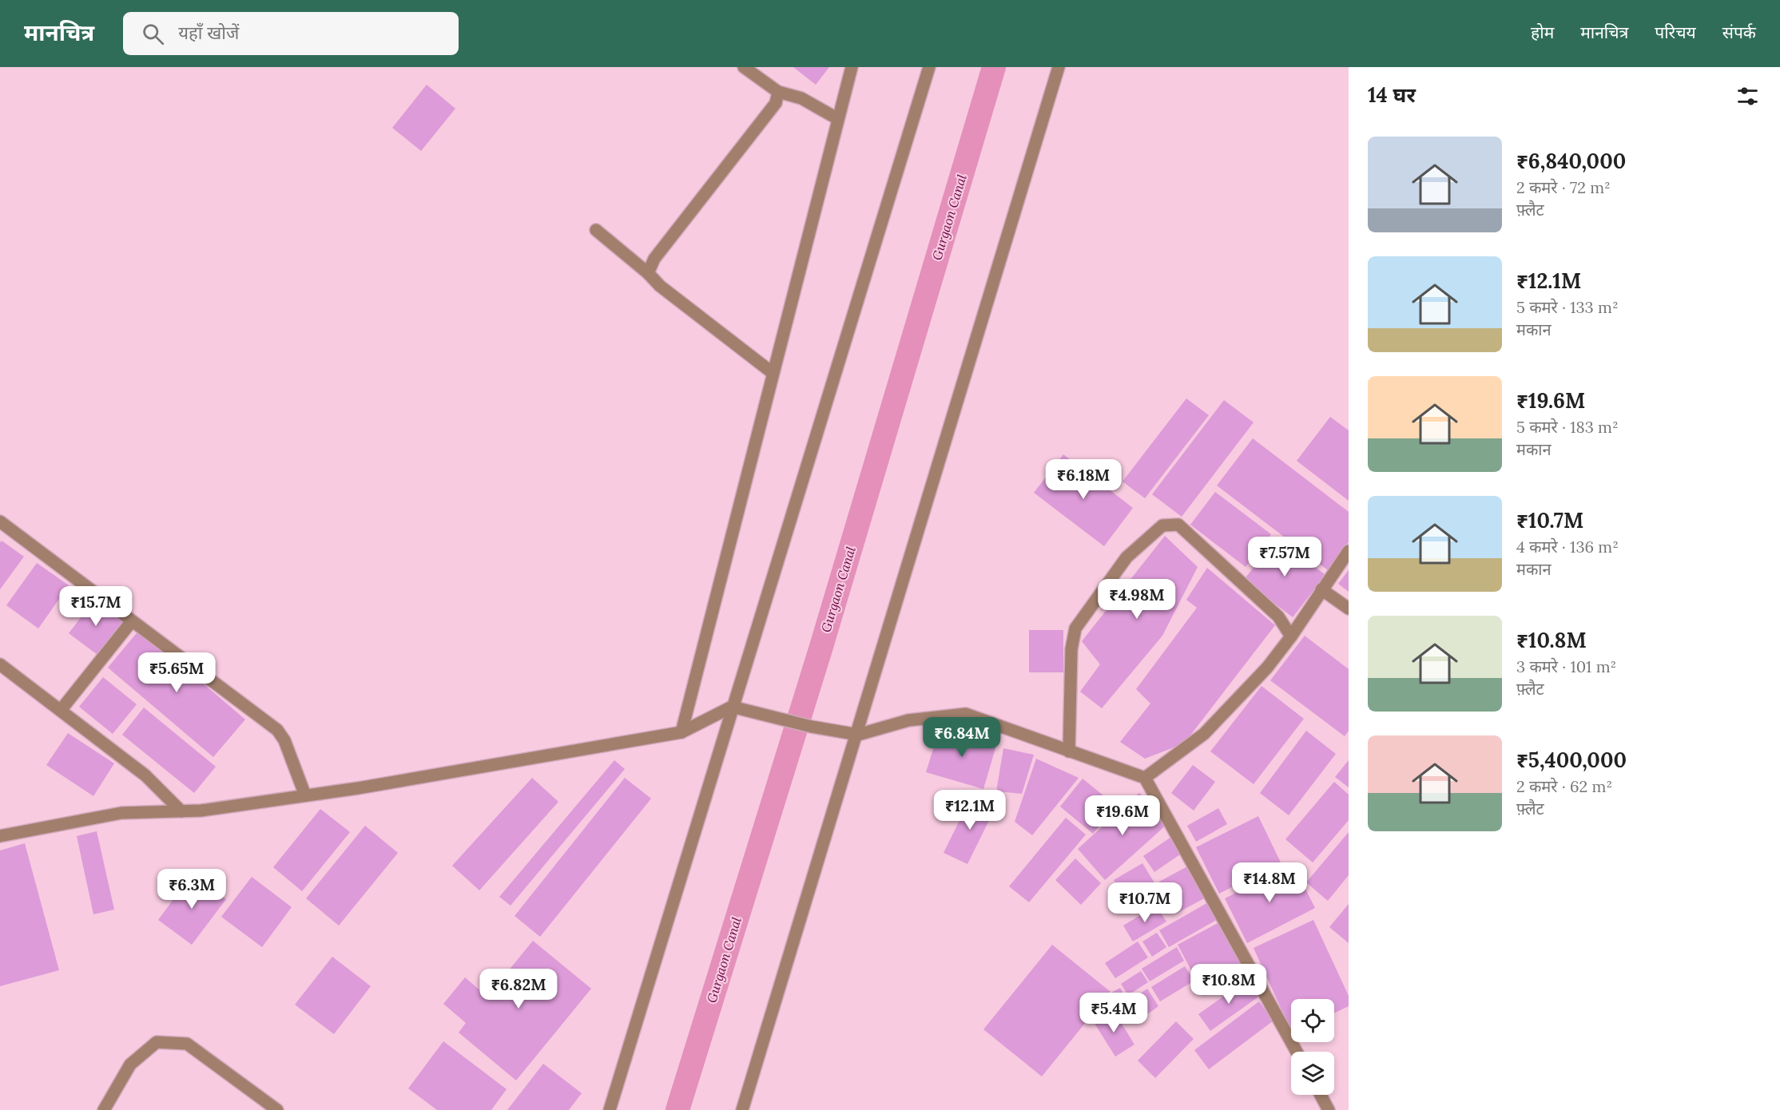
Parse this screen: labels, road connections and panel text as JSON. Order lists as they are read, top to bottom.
{
  "water": ["Gurgaon Canal"],
  "page": {
    "header": "मानचित्र",
    "search": "यहाँ खोजें",
    "nav": [
      "होम",
      "मानचित्र",
      "परिचय",
      "संपर्क"
    ],
    "heading": "14 घर",
    "list": [
      {
        "name": "₹6,840,000",
        "note": "2 कमरे · 72 m² · फ़्लैट"
      },
      {
        "name": "₹12.1M",
        "note": "5 कमरे · 133 m² · मकान"
      },
      {
        "name": "₹19.6M",
        "note": "5 कमरे · 183 m² · मकान"
      },
      {
        "name": "₹10.7M",
        "note": "4 कमरे · 136 m² · मकान"
      },
      {
        "name": "₹10.8M",
        "note": "3 कमरे · 101 m² · फ़्लैट"
      },
      {
        "name": "₹5,400,000",
        "note": "2 कमरे · 62 m² · फ़्लैट"
      }
    ],
    "price": [
      "₹6.18M",
      "₹7.57M",
      "₹4.98M",
      "₹15.7M",
      "₹5.65M",
      "₹6.84M",
      "₹12.1M",
      "₹19.6M",
      "₹14.8M",
      "₹6.3M",
      "₹10.7M",
      "₹10.8M",
      "₹6.82M",
      "₹5.4M"
    ]
  }
}
